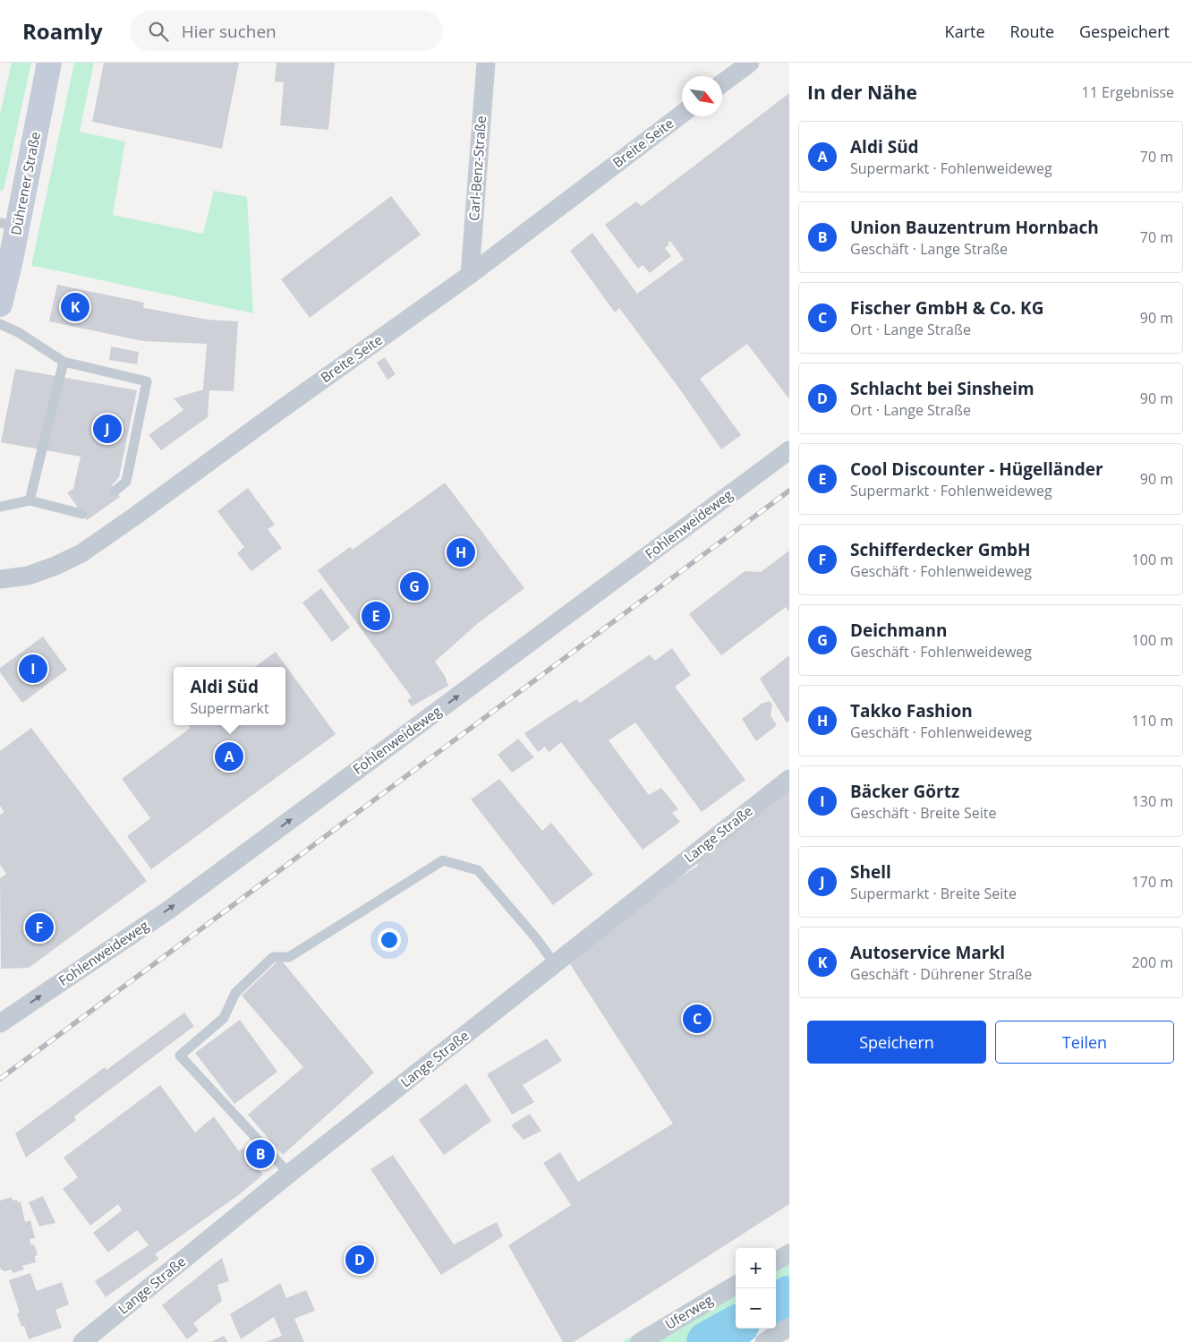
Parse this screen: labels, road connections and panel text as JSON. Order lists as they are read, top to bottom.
{
  "streets": {
    "main road": ["Dührener Straße"],
    "street": [
      "Breite Seite",
      "Carl-Benz-Straße",
      "Fohlenweideweg",
      "Lange Straße",
      "Uferweg"
    ]
  },
  "crossings": [
    ["Breite Seite", "Carl-Benz-Straße"]
  ],
  "one_way": ["Fohlenweideweg"],
  "north": "bottom right",
  "page": {
    "header": "Roamly",
    "search": "Hier suchen",
    "nav": ["Karte", "Route", "Gespeichert"],
    "heading": ["In der Nähe", "11 Ergebnisse"],
    "list": [
      {
        "mark": "A",
        "name": "Aldi Süd",
        "note": "Supermarkt · Fohlenweideweg",
        "value": "70 m"
      },
      {
        "mark": "B",
        "name": "Union Bauzentrum Hornbach",
        "note": "Geschäft · Lange Straße",
        "value": "70 m"
      },
      {
        "mark": "C",
        "name": "Fischer GmbH & Co. KG",
        "note": "Ort · Lange Straße",
        "value": "90 m"
      },
      {
        "mark": "D",
        "name": "Schlacht bei Sinsheim",
        "note": "Ort · Lange Straße",
        "value": "90 m"
      },
      {
        "mark": "E",
        "name": "Cool Discounter - Hügelländer",
        "note": "Supermarkt · Fohlenweideweg",
        "value": "90 m"
      },
      {
        "mark": "F",
        "name": "Schifferdecker GmbH",
        "note": "Geschäft · Fohlenweideweg",
        "value": "100 m"
      },
      {
        "mark": "G",
        "name": "Deichmann",
        "note": "Geschäft · Fohlenweideweg",
        "value": "100 m"
      },
      {
        "mark": "H",
        "name": "Takko Fashion",
        "note": "Geschäft · Fohlenweideweg",
        "value": "110 m"
      },
      {
        "mark": "I",
        "name": "Bäcker Görtz",
        "note": "Geschäft · Breite Seite",
        "value": "130 m"
      },
      {
        "mark": "J",
        "name": "Shell",
        "note": "Supermarkt · Breite Seite",
        "value": "170 m"
      },
      {
        "mark": "K",
        "name": "Autoservice Markl",
        "note": "Geschäft · Dührener Straße",
        "value": "200 m"
      }
    ],
    "pins": [
      "K",
      "J",
      "H",
      "G",
      "E",
      "I",
      "A",
      "F",
      "C",
      "B",
      "D"
    ],
    "popup": ["Aldi Süd", "Supermarkt"],
    "buttons": ["Speichern", "Teilen"],
    "map_buttons": ["+", "−"]
  }
}
